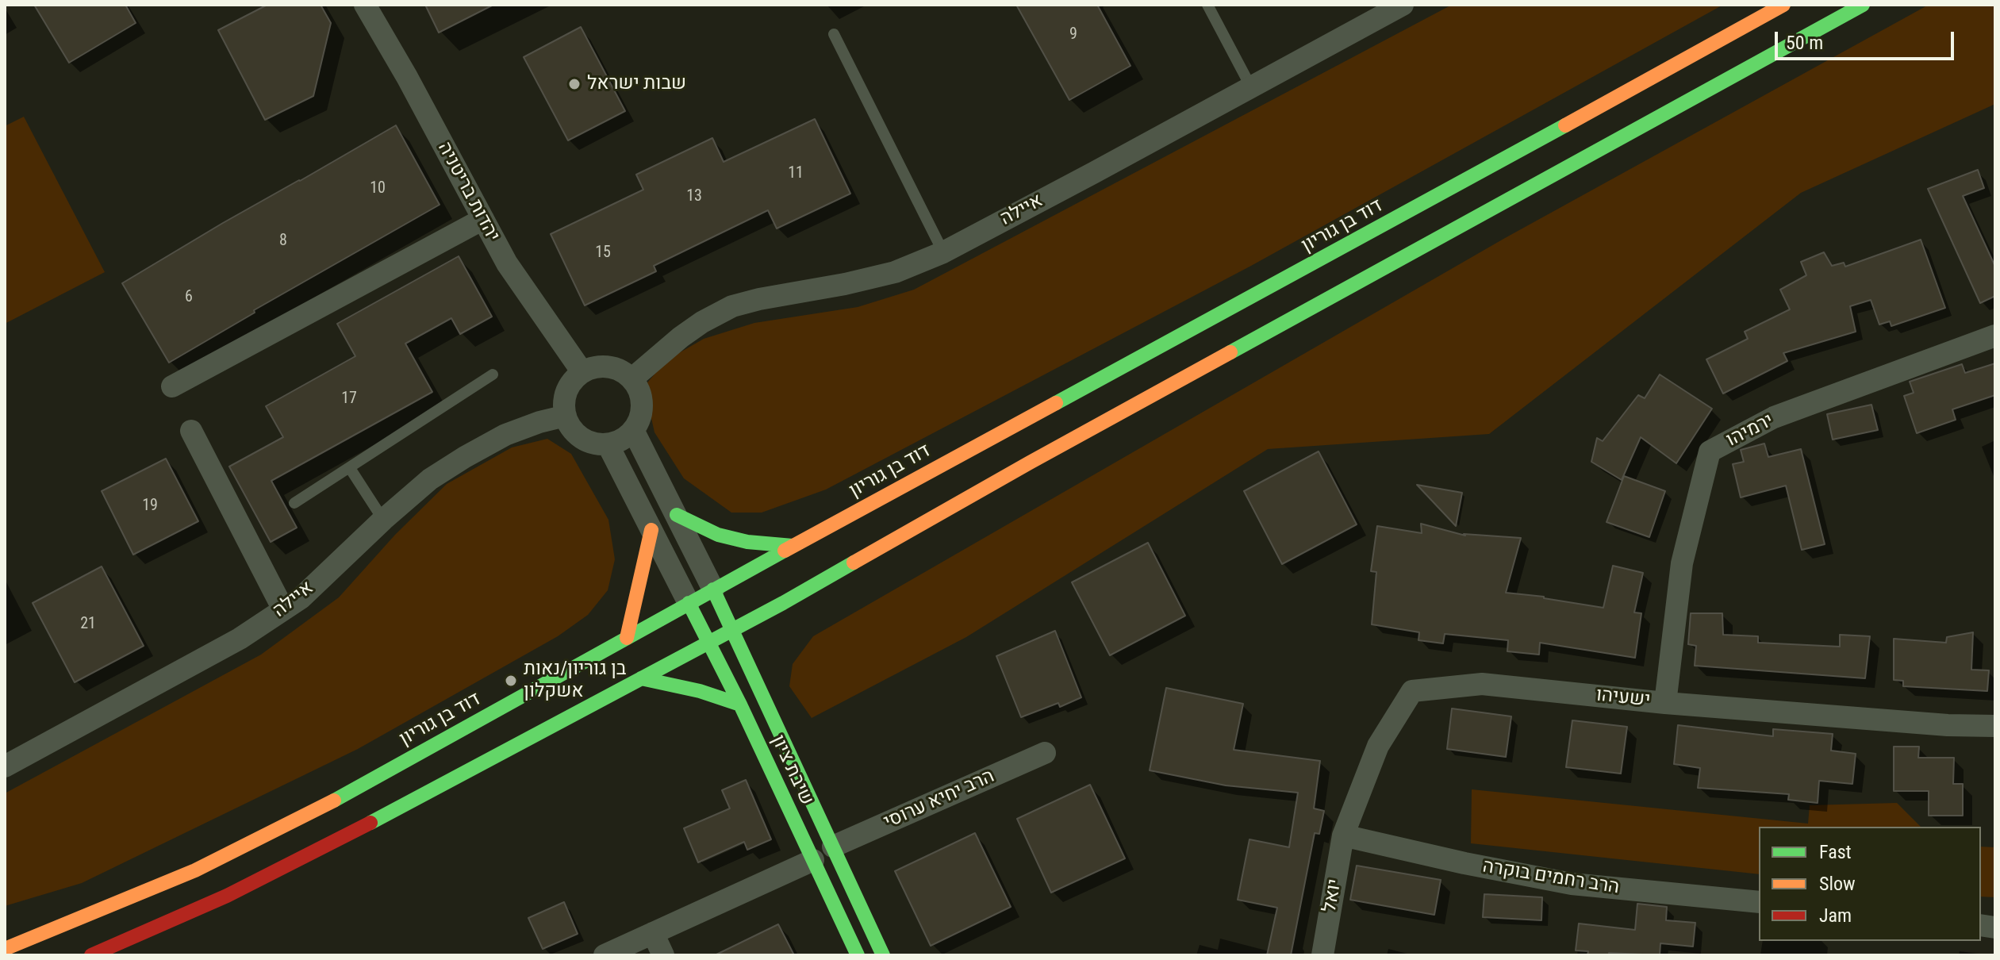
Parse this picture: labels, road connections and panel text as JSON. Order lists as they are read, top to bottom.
{
  "streets": {
    "main road": ["דוד בן גוריון", "שיבת ציון"],
    "street": [
      "יהדות בריטניה",
      "איילה",
      "ירמיהו",
      "ישעיהו",
      "הרב יחיא ערוסי",
      "הרב רחמים בוקרה",
      "יואל"
    ]
  },
  "crossings": [
    ["יהדות בריטניה", "איילה"],
    ["דוד בן גוריון", "שיבת ציון"],
    ["ירמיהו", "ישעיהו"],
    ["ישעיהו", "הרב רחמים בוקרה"],
    ["ישעיהו", "יואל"],
    ["שיבת ציון", "הרב יחיא ערוסי"],
    ["הרב רחמים בוקרה", "יואל"]
  ],
  "places": ["שבות ישראל", "בן גוריון/נאות אשקלון"],
  "house_numbers": [
    "9",
    "11",
    "10",
    "13",
    "8",
    "15",
    "6",
    "17",
    "19",
    "21"
  ],
  "legend": ["Fast", "Slow", "Jam"],
  "scale_bar": "50 m"
}
